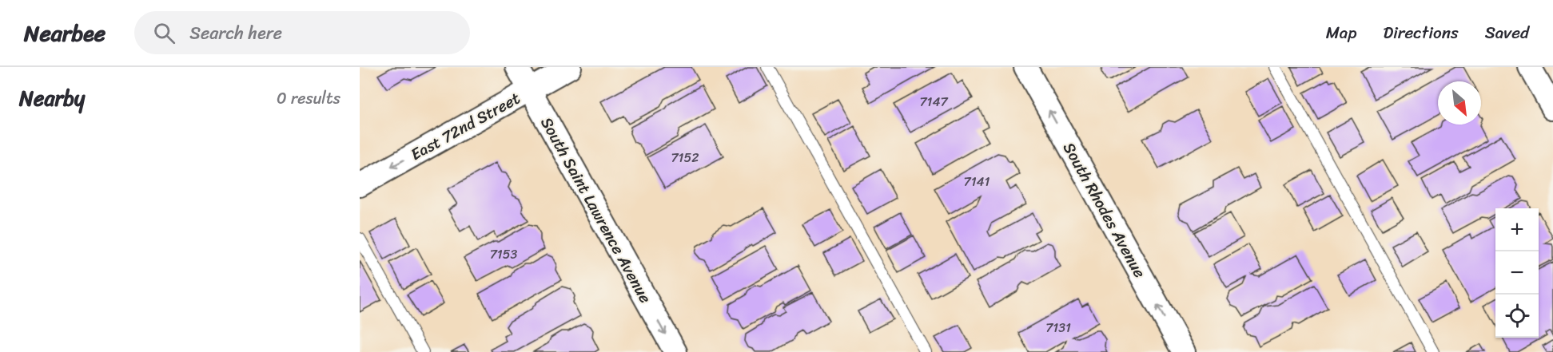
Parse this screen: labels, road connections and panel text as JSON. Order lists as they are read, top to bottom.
{
  "streets": {
    "street": ["East 72nd Street", "South Saint Lawrence Avenue", "South Rhodes Avenue"]
  },
  "crossings": [
    ["East 72nd Street", "South Saint Lawrence Avenue"]
  ],
  "one_way": ["East 72nd Street", "South Saint Lawrence Avenue", "South Rhodes Avenue"],
  "house_numbers": [
    "7147",
    "7152",
    "7141",
    "7153",
    "7131"
  ],
  "north": "bottom right",
  "page": {
    "header": "Nearbee",
    "search": "Search here",
    "nav": ["Map", "Directions", "Saved"],
    "heading": ["Nearby", "0 results"],
    "map_buttons": ["+", "−"]
  }
}
